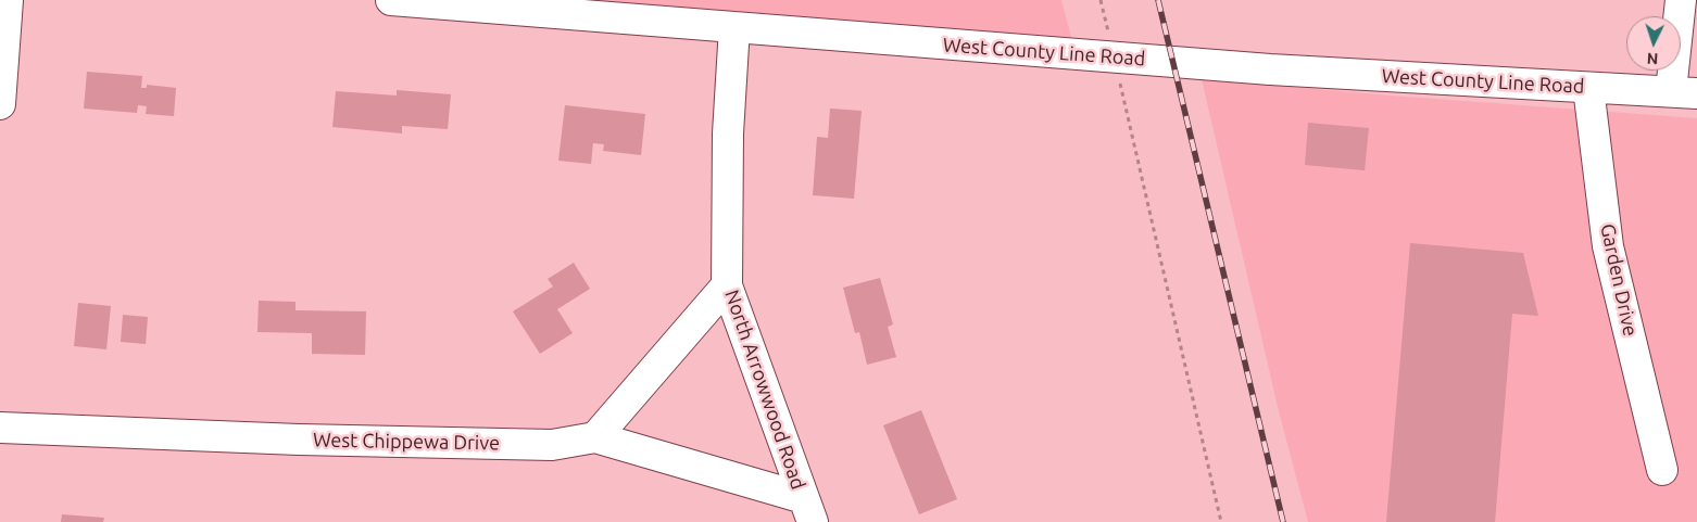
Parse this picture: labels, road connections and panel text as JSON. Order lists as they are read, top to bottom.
{
  "streets": {
    "street": [
      "West County Line Road",
      "Garden Drive",
      "North Arrowwood Road",
      "West Chippewa Drive"
    ]
  },
  "crossings": [
    ["West County Line Road", "Garden Drive"],
    ["West County Line Road", "North Arrowwood Road"],
    ["North Arrowwood Road", "West Chippewa Drive"]
  ],
  "north": "bottom"
}
